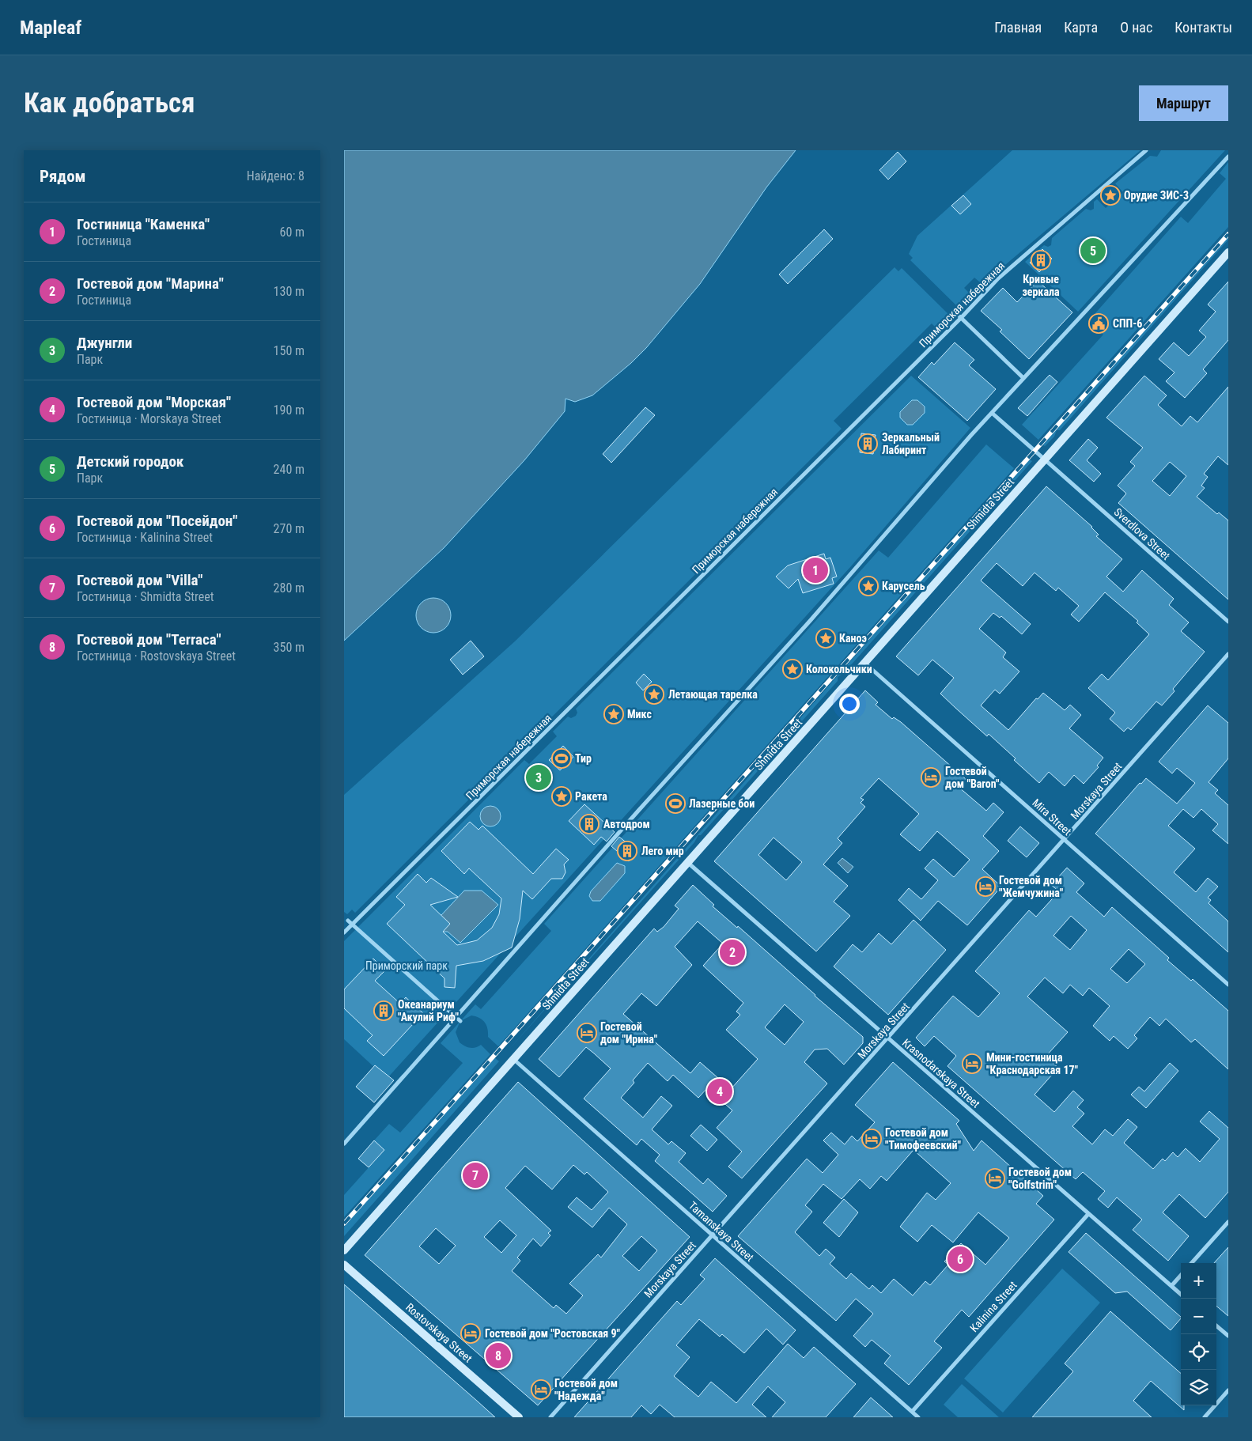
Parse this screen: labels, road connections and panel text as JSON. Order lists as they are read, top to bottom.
{
  "streets": {
    "street": [
      "Приморская набережная",
      "Shmidta Street",
      "Sverdlova Street",
      "Morskaya Street",
      "Mira Street",
      "Krasnodarskaya Street",
      "Tamanskaya Street",
      "Kalinina Street",
      "Rostovskaya Street"
    ]
  },
  "crossings": [
    ["Shmidta Street", "Sverdlova Street"],
    ["Shmidta Street", "Mira Street"],
    ["Shmidta Street", "Krasnodarskaya Street"],
    ["Shmidta Street", "Tamanskaya Street"],
    ["Morskaya Street", "Mira Street"],
    ["Morskaya Street", "Krasnodarskaya Street"],
    ["Morskaya Street", "Tamanskaya Street"],
    ["Krasnodarskaya Street", "Kalinina Street"],
    ["Tamanskaya Street", "Kalinina Street"]
  ],
  "parks": ["Приморский парк"],
  "places": {
    "place": [
      "Орудие ЗИС-3",
      "Карусель",
      "Каноэ",
      "Колокольчики",
      "Летающая тарелка",
      "Микс",
      "Ракета"
    ],
    "building": [
      "Кривые зеркала",
      "Зеркальный Лабиринт",
      "Автодром",
      "Лего мир",
      "Океанариум \"Акулий Риф\""
    ],
    "public building": ["СПП-6"],
    "sports": ["Тир", "Лазерные бои"],
    "hotel": [
      "Гостевой дом \"Baron\"",
      "Гостевой дом \"Жемчужина\"",
      "Гостевой дом \"Ирина\"",
      "Мини-гостиница \"Краснодарская 17\"",
      "Гостевой дом \"Тимофеевский\"",
      "Гостевой дом \"Golfstrim\"",
      "Гостевой дом \"Ростовская 9\"",
      "Гостевой дом \"Надежда\""
    ]
  },
  "page": {
    "header": "Mapleaf",
    "nav": [
      "Главная",
      "Карта",
      "О нас",
      "Контакты"
    ],
    "buttons": "Маршрут",
    "title": "Как добраться",
    "heading": ["Рядом", "Найдено: 8"],
    "list": [
      {
        "mark": "1",
        "name": "Гостиница \"Каменка\"",
        "note": "Гостиница",
        "value": "60 m"
      },
      {
        "mark": "2",
        "name": "Гостевой дом \"Марина\"",
        "note": "Гостиница",
        "value": "130 m"
      },
      {
        "mark": "3",
        "name": "Джунгли",
        "note": "Парк",
        "value": "150 m"
      },
      {
        "mark": "4",
        "name": "Гостевой дом \"Морская\"",
        "note": "Гостиница · Morskaya Street",
        "value": "190 m"
      },
      {
        "mark": "5",
        "name": "Детский городок",
        "note": "Парк",
        "value": "240 m"
      },
      {
        "mark": "6",
        "name": "Гостевой дом \"Посейдон\"",
        "note": "Гостиница · Kalinina Street",
        "value": "270 m"
      },
      {
        "mark": "7",
        "name": "Гостевой дом \"Villa\"",
        "note": "Гостиница · Shmidta Street",
        "value": "280 m"
      },
      {
        "mark": "8",
        "name": "Гостевой дом \"Terraca\"",
        "note": "Гостиница · Rostovskaya Street",
        "value": "350 m"
      }
    ],
    "pins": [
      "5",
      "1",
      "3",
      "2",
      "4",
      "7",
      "6",
      "8"
    ],
    "map_buttons": ["+", "−"]
  }
}
